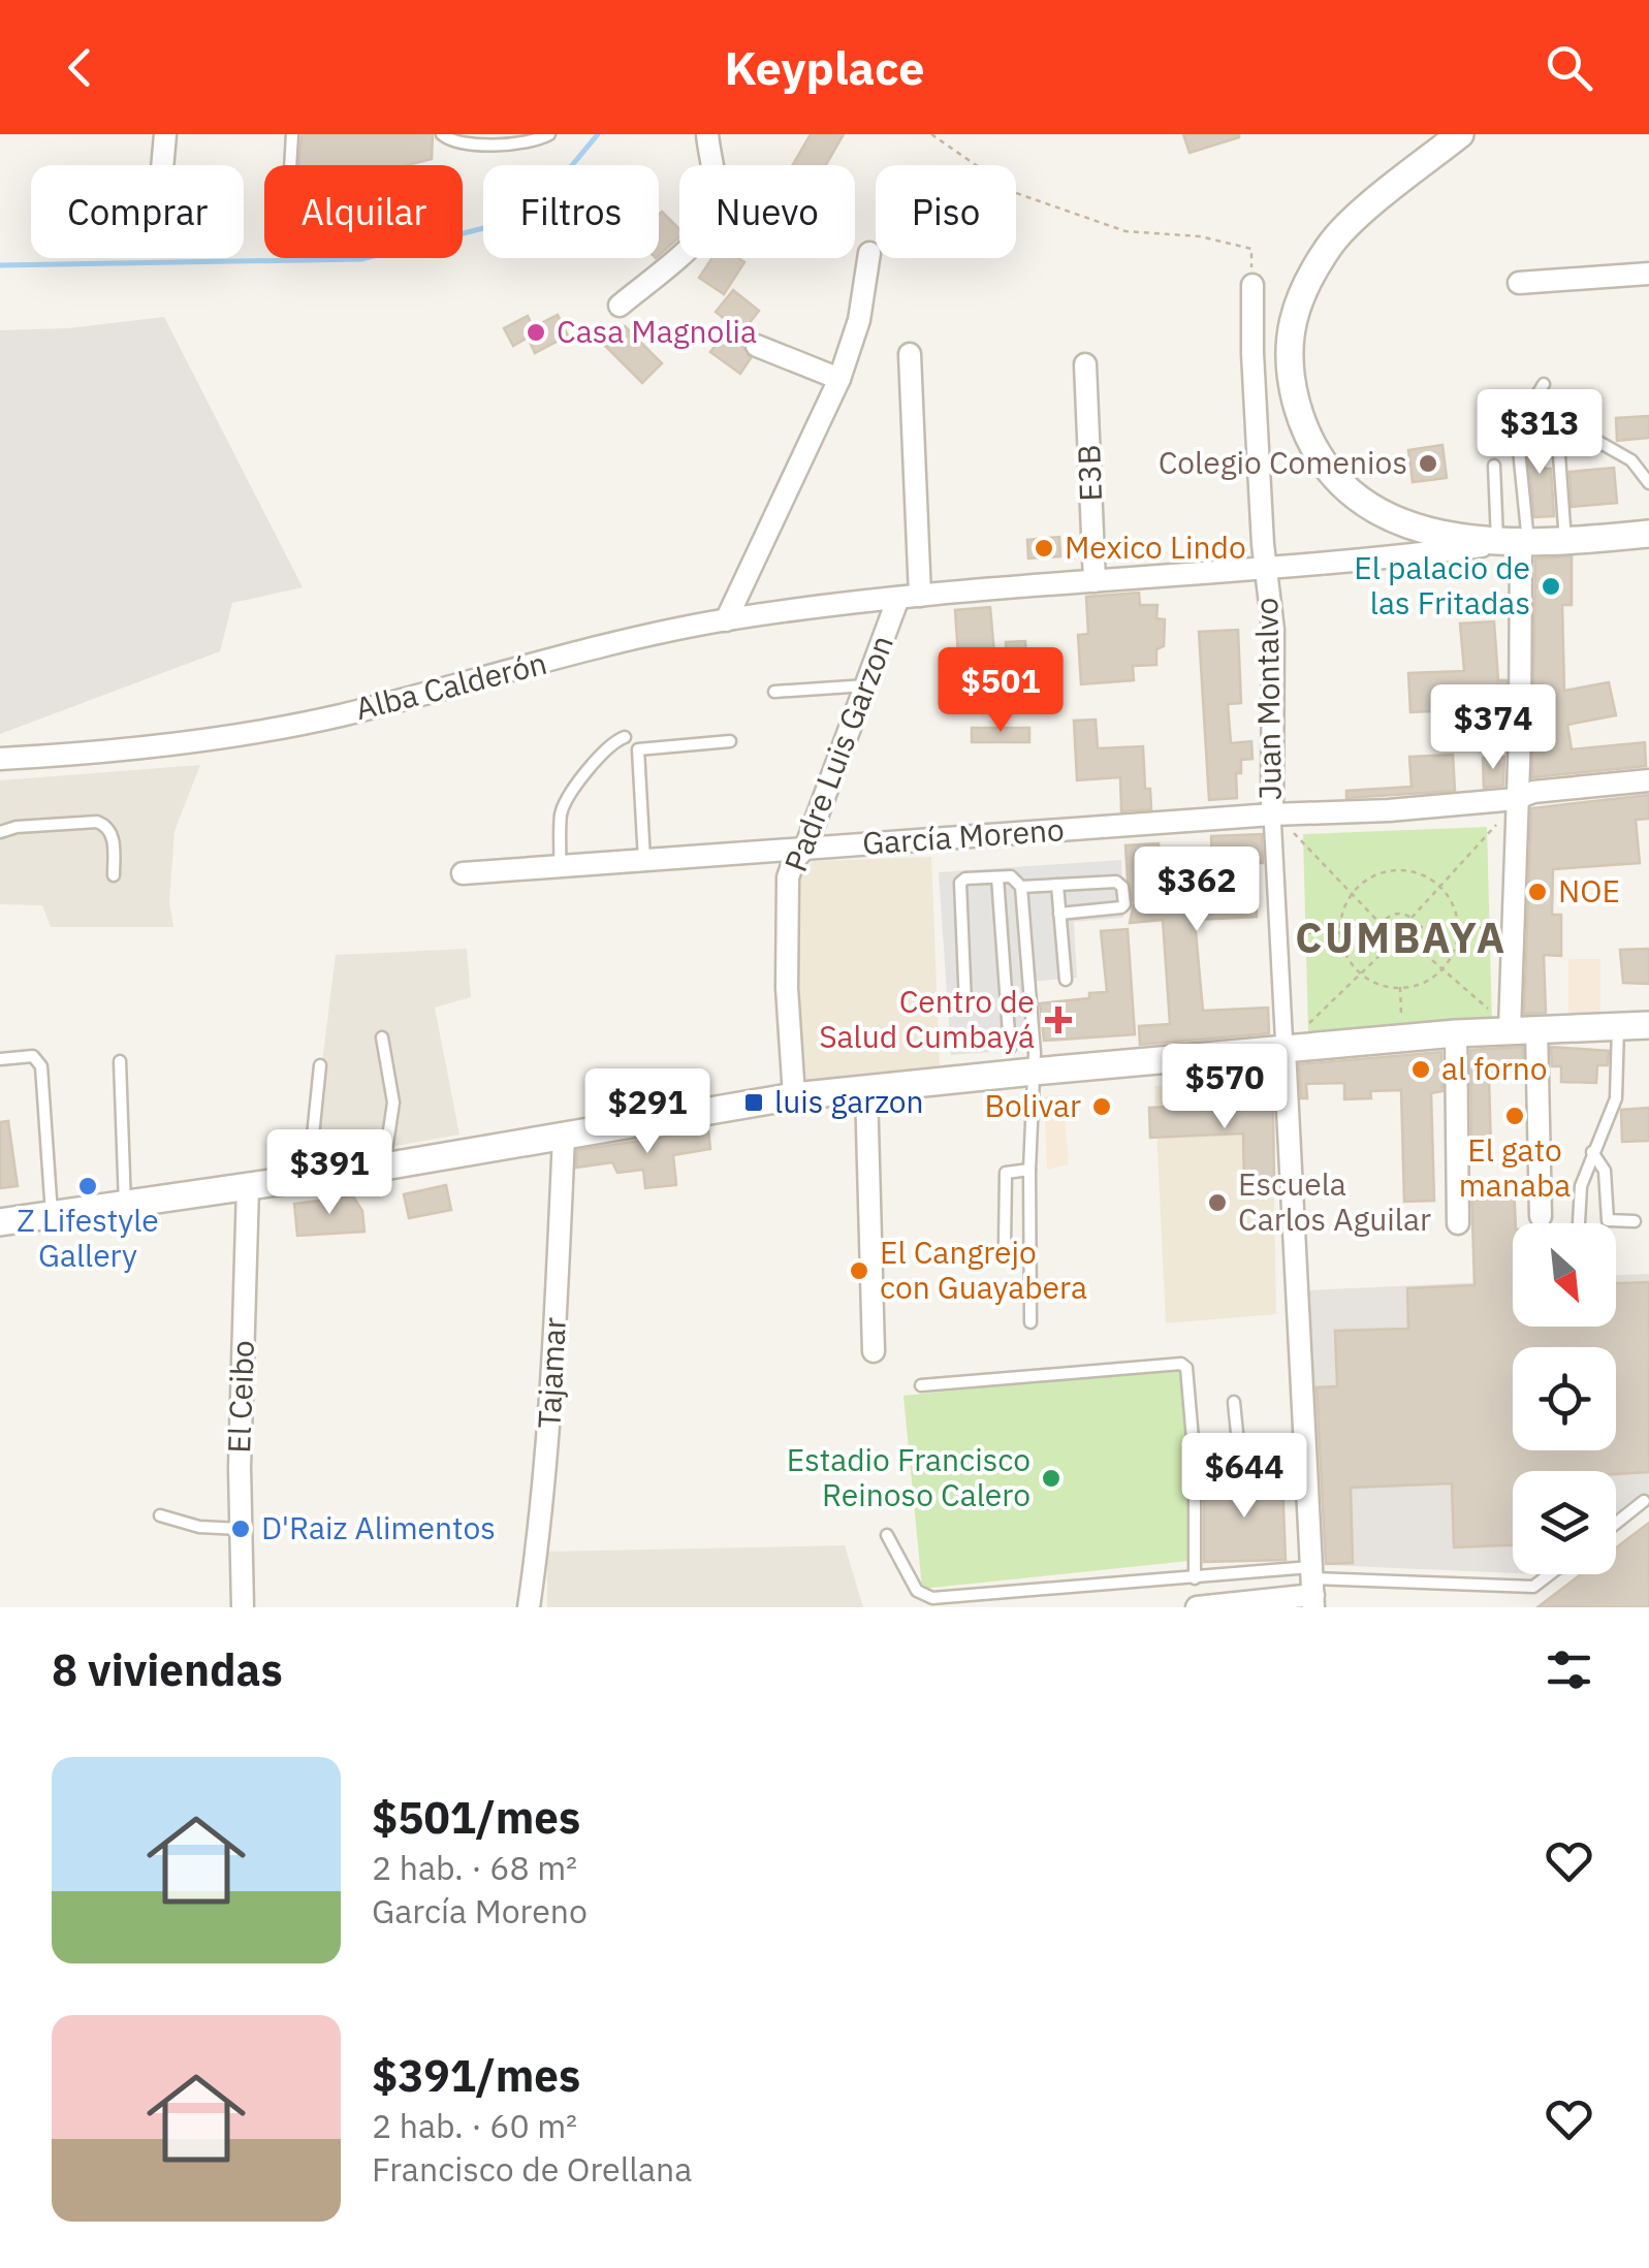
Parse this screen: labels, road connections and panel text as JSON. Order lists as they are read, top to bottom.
{
  "streets": {
    "street": [
      "E3B",
      "Alba Calderón",
      "Juan Montalvo",
      "Padre Luis Garzon",
      "García Moreno",
      "Tajamar",
      "El Ceibo"
    ]
  },
  "crossings": [
    ["E3B", "Alba Calderón"],
    ["Alba Calderón", "Juan Montalvo"],
    ["Alba Calderón", "Padre Luis Garzon"],
    ["Juan Montalvo", "García Moreno"],
    ["Padre Luis Garzon", "García Moreno"]
  ],
  "districts": ["CUMBAYA"],
  "places": {
    "other": [
      "Casa Magnolia",
      "Colegio Comenios",
      "Mexico Lindo",
      "El palacio de las Fritadas",
      "NOE",
      "al forno",
      "Bolivar",
      "El gato manaba",
      "Z Lifestyle Gallery",
      "Escuela Carlos Aguilar",
      "El Cangrejo con Guayabera",
      "Estadio Francisco Reinoso Calero",
      "D'Raiz Alimentos"
    ],
    "health": ["Centro de Salud Cumbayá"],
    "transit": ["luis garzon"]
  },
  "north": "bottom right",
  "page": {
    "header": "Keyplace",
    "chip": [
      "Comprar",
      "Alquilar",
      "Filtros",
      "Nuevo",
      "Piso"
    ],
    "price": [
      "$313",
      "$501",
      "$374",
      "$362",
      "$570",
      "$291",
      "$391",
      "$644"
    ],
    "heading": "8 viviendas",
    "list": [
      {
        "name": "$501/mes",
        "note": "2 hab. · 68 m² · García Moreno"
      },
      {
        "name": "$391/mes",
        "note": "2 hab. · 60 m² · Francisco de Orellana"
      }
    ]
  }
}
